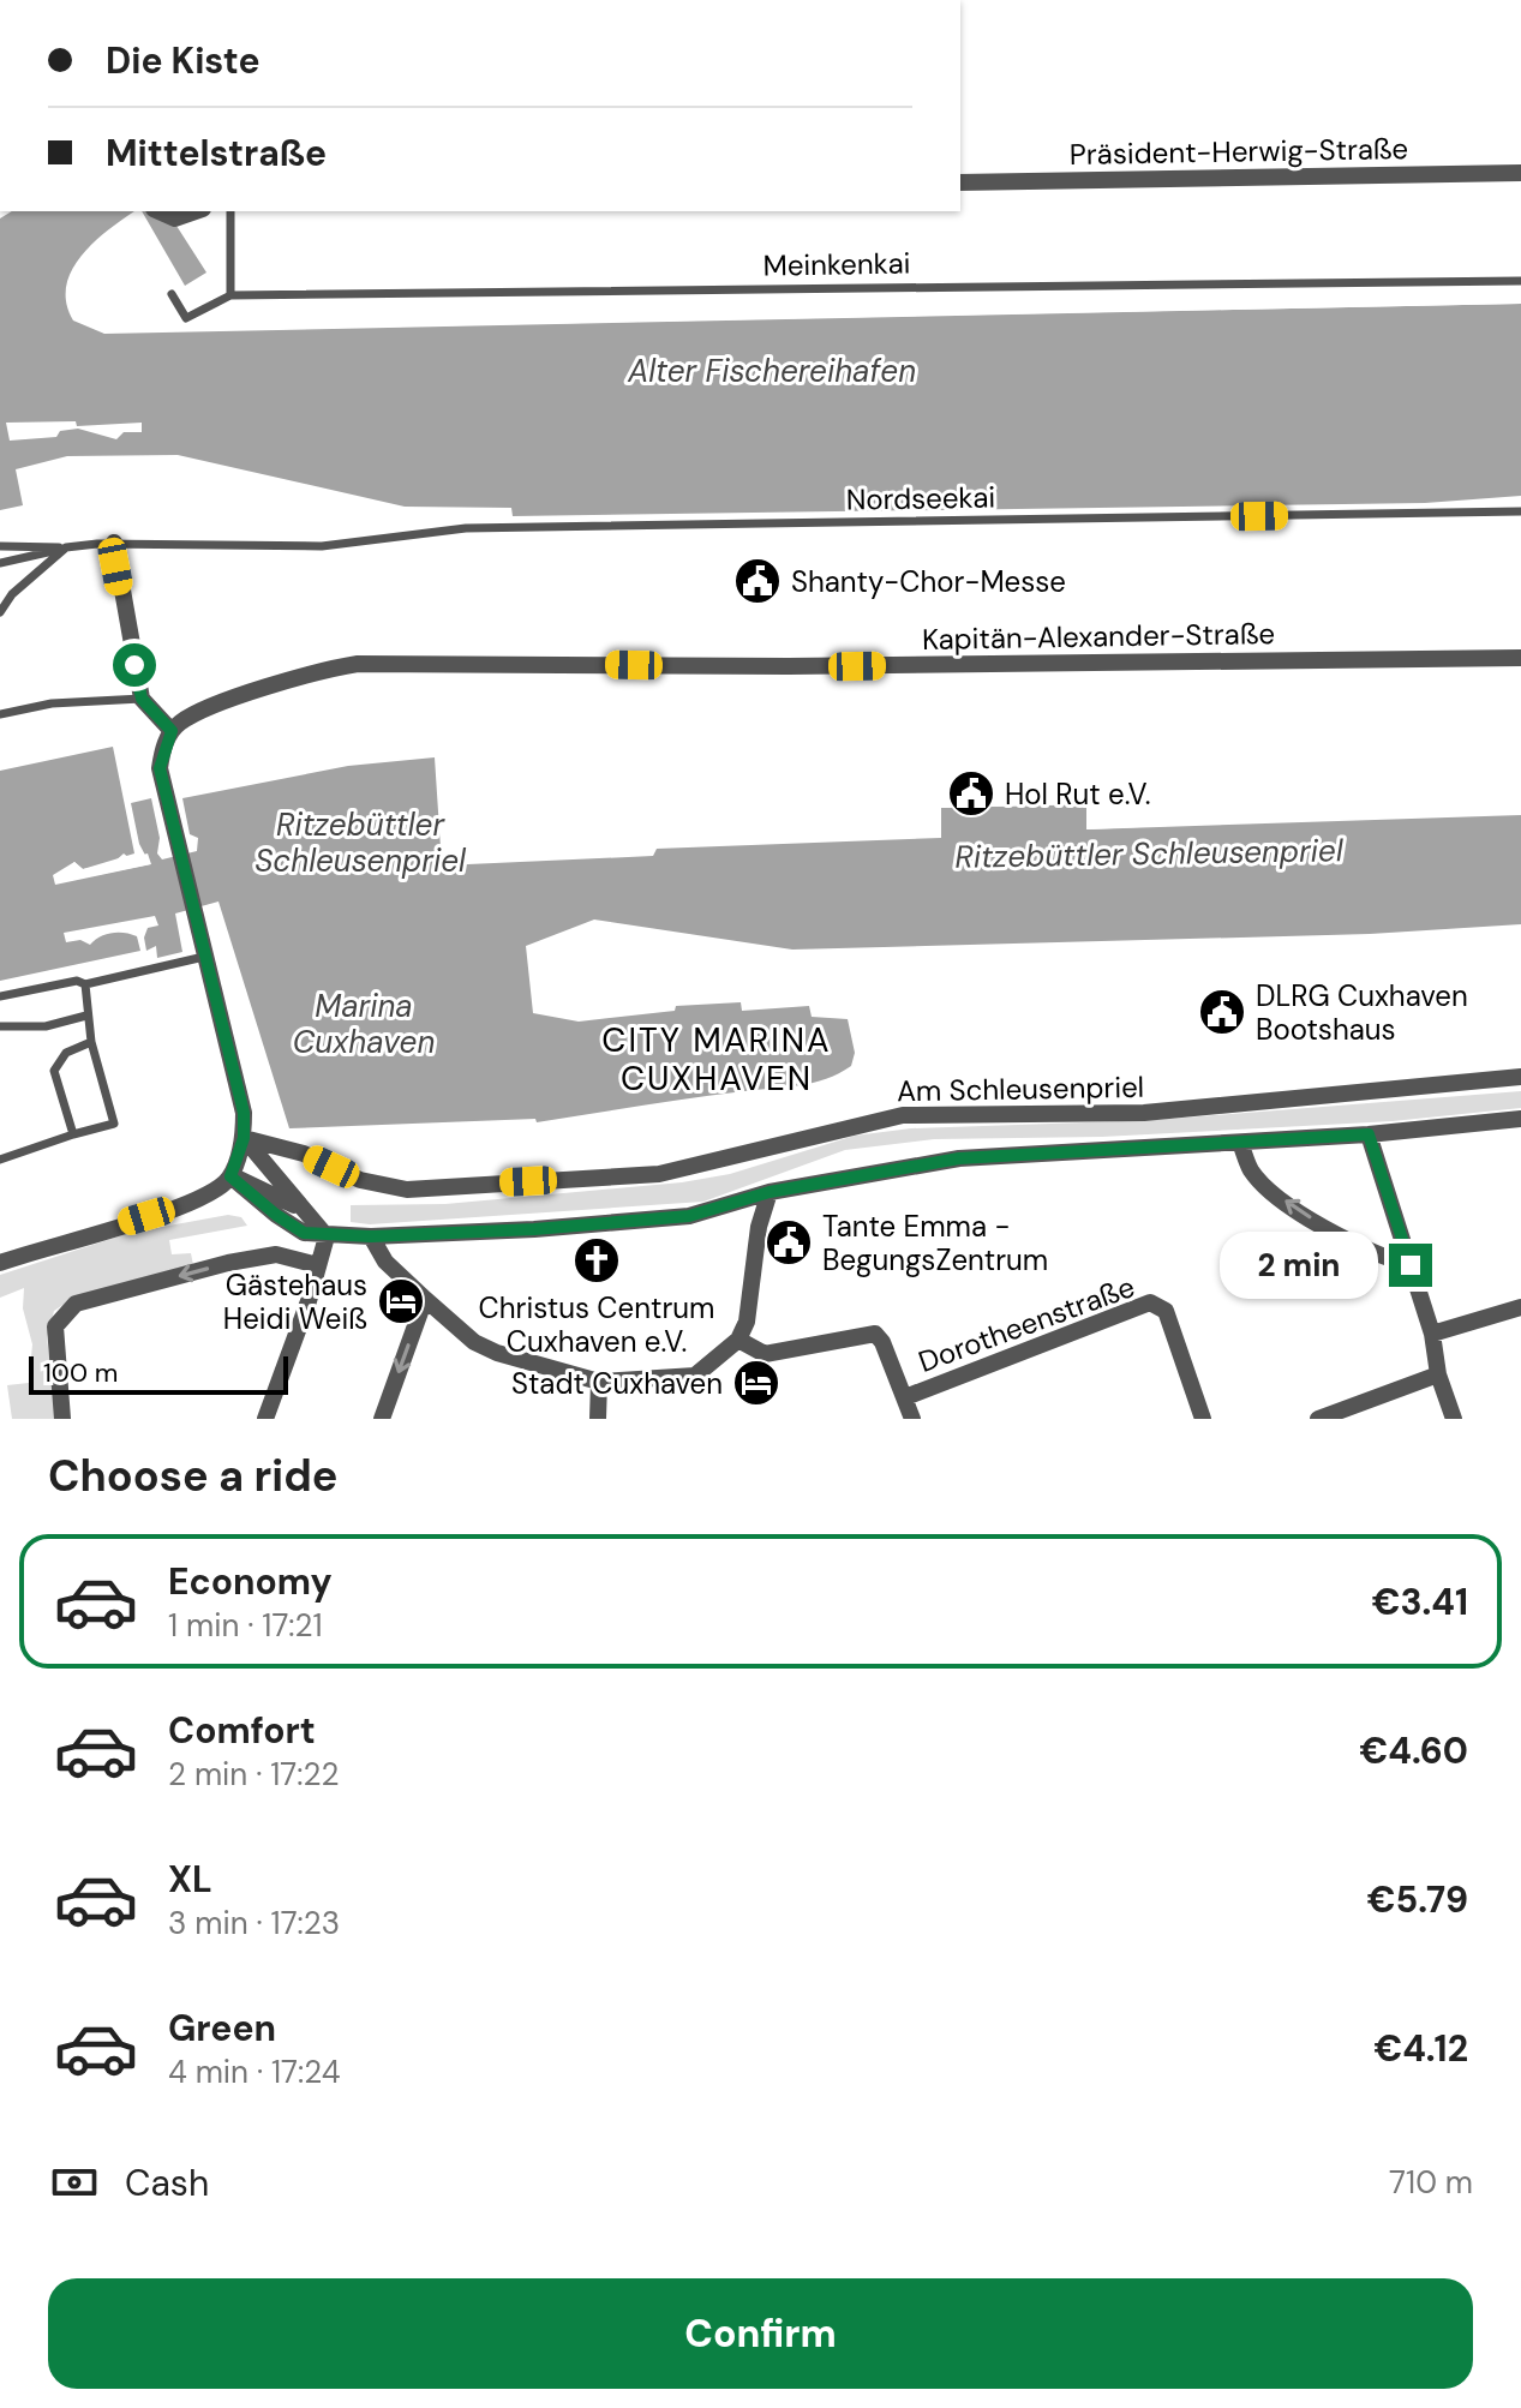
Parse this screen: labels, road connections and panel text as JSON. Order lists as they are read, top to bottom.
{
  "streets": {
    "street": [
      "Präsident-Herwig-Straße",
      "Kapitän-Alexander-Straße",
      "Am Schleusenpriel",
      "Dorotheenstraße"
    ],
    "lane": ["Meinkenkai", "Nordseekai"]
  },
  "districts": ["CITY MARINA CUXHAVEN"],
  "water": ["Alter Fischereihafen", "Ritzebüttler Schleusenpriel", "Marina Cuxhaven"],
  "places": {
    "public building": [
      "Shanty-Chor-Messe",
      "Hol Rut e.V.",
      "DLRG Cuxhaven Bootshaus",
      "Tante Emma - BegungsZentrum"
    ],
    "church": ["Christus Centrum Cuxhaven e.V."],
    "hotel": ["Gästehaus Heidi Weiß", "Stadt Cuxhaven"]
  },
  "scale_bar": "100 m",
  "page": {
    "banner": ["Die Kiste", "Mittelstraße"],
    "bubble": "2 min",
    "scale": "100 m",
    "heading": "Choose a ride",
    "list": [
      {
        "name": "Economy",
        "note": "1 min · 17:21",
        "value": "€3.41"
      },
      {
        "name": "Comfort",
        "note": "2 min · 17:22",
        "value": "€4.60"
      },
      {
        "name": "XL",
        "note": "3 min · 17:23",
        "value": "€5.79"
      },
      {
        "name": "Green",
        "note": "4 min · 17:24",
        "value": "€4.12"
      }
    ],
    "pay": ["Cash", "710 m"],
    "buttons": "Confirm"
  }
}
